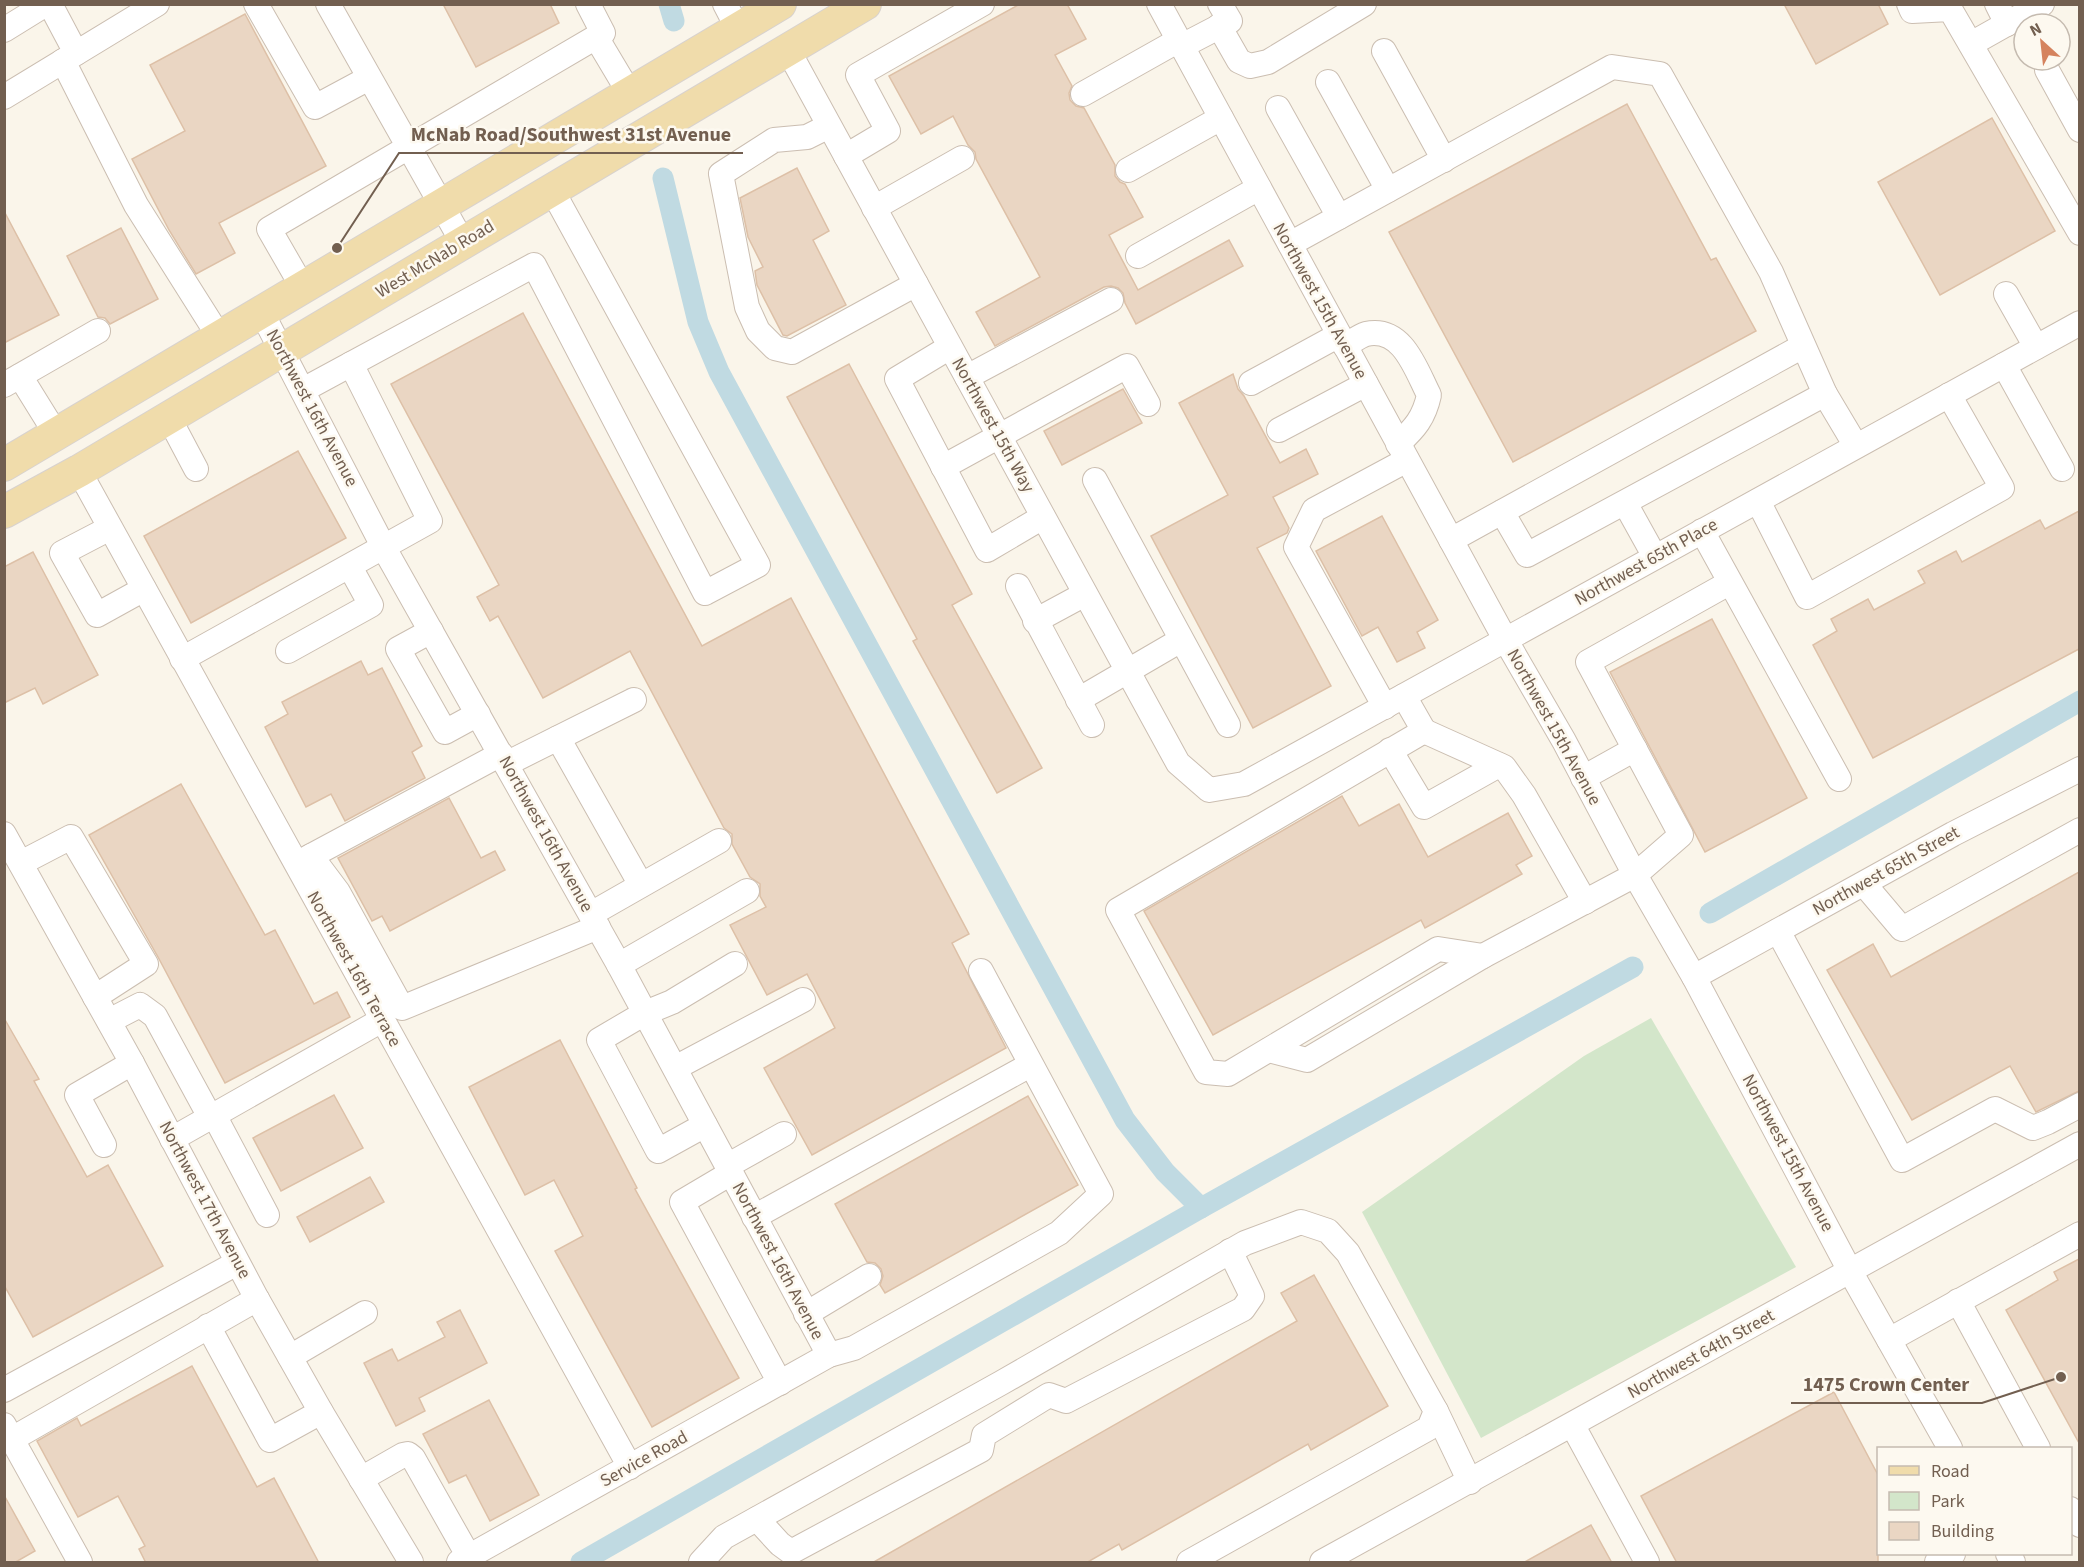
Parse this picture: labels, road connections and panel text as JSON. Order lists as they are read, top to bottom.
{
  "streets": {
    "main road": ["West McNab Road"],
    "street": [
      "Northwest 15th Avenue",
      "Northwest 16th Avenue",
      "Northwest 15th Way",
      "Northwest 65th Place",
      "Northwest 65th Street",
      "Northwest 16th Terrace",
      "Northwest 17th Avenue",
      "Northwest 64th Street",
      "Service Road"
    ]
  },
  "crossings": [
    ["West McNab Road", "Northwest 16th Avenue"],
    ["West McNab Road", "Northwest 15th Way"],
    ["West McNab Road", "Northwest 16th Terrace"],
    ["Northwest 15th Avenue", "Northwest 65th Place"],
    ["Northwest 15th Avenue", "Northwest 65th Street"],
    ["Northwest 15th Avenue", "Northwest 64th Street"],
    ["Northwest 16th Avenue", "Service Road"],
    ["Northwest 15th Way", "Northwest 65th Place"],
    ["Northwest 16th Terrace", "Service Road"]
  ],
  "places": ["McNab Road/Southwest 31st Avenue", "1475 Crown Center"],
  "legend": ["Road", "Park", "Building"],
  "north": "top left"
}
